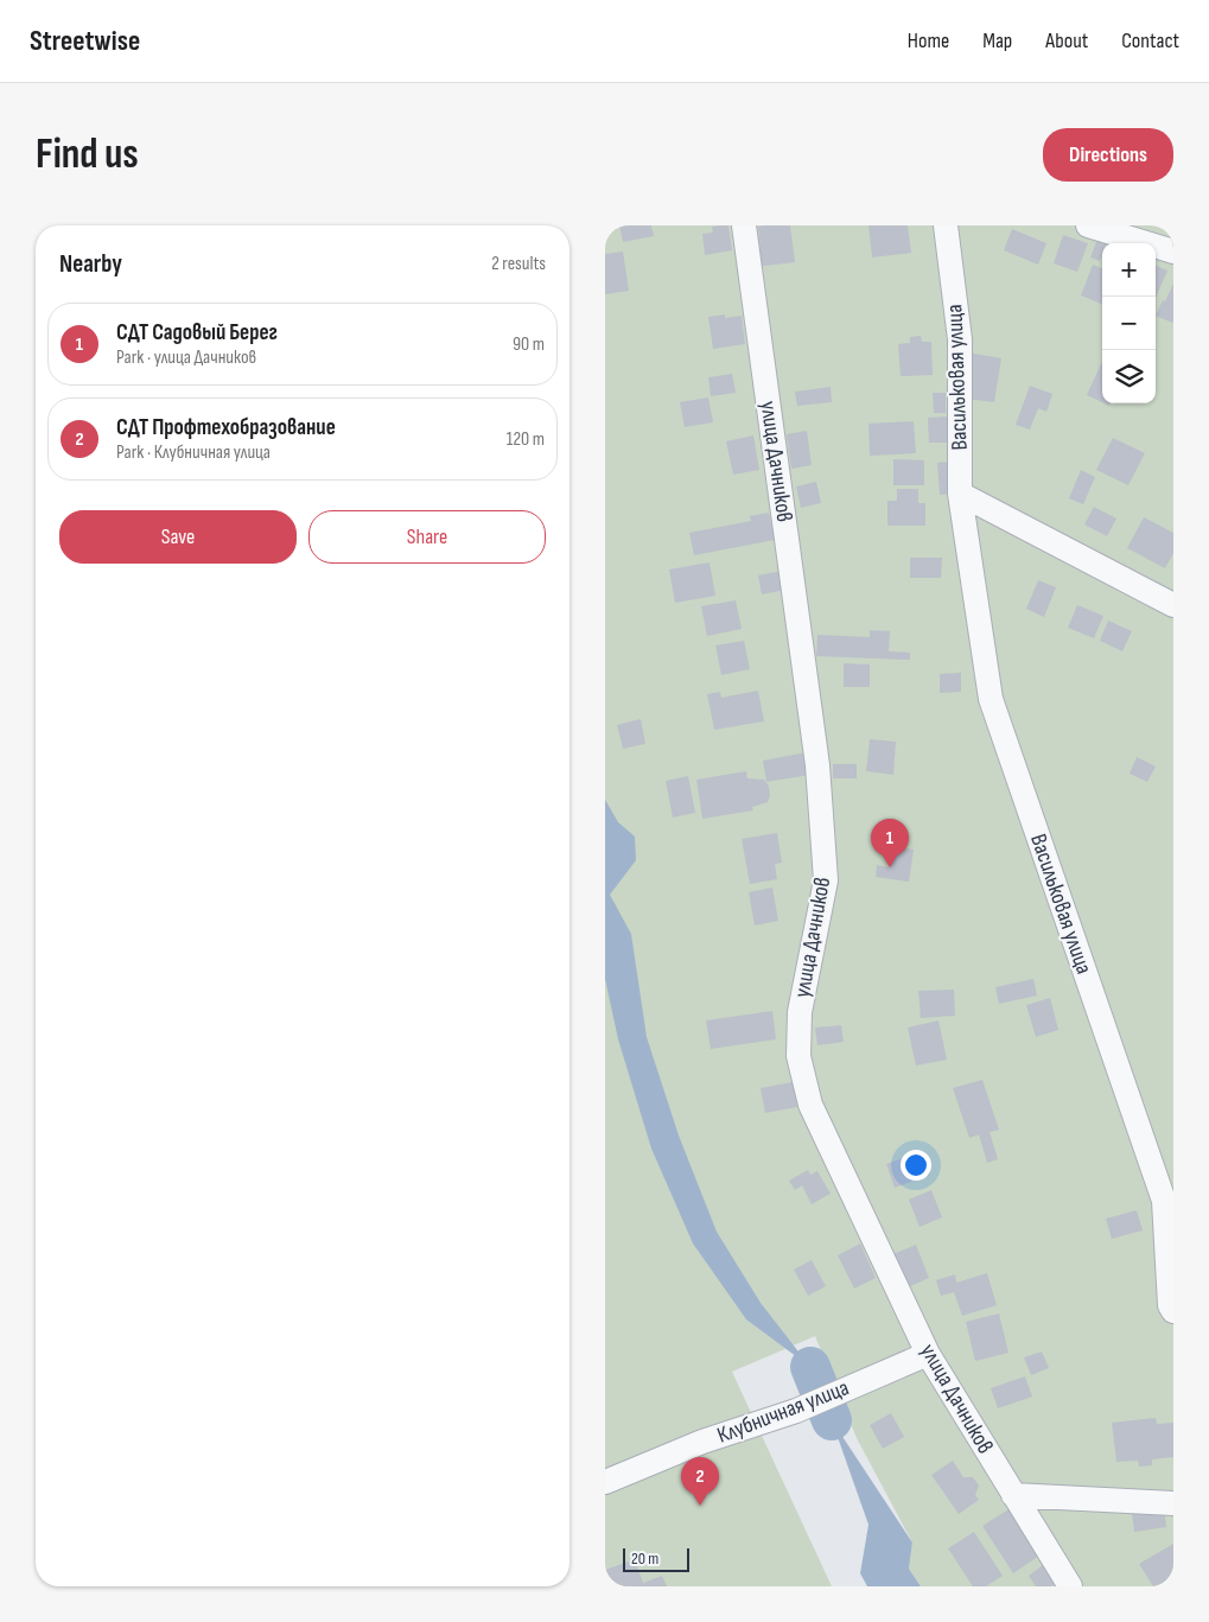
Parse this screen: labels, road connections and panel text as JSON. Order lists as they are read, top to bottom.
{
  "streets": {
    "street": ["Васильковая улица", "улица Дачников", "Клубничная улица"]
  },
  "crossings": [
    ["улица Дачников", "Клубничная улица"]
  ],
  "scale_bar": "20 m",
  "page": {
    "header": "Streetwise",
    "nav": [
      "Home",
      "Map",
      "About",
      "Contact"
    ],
    "buttons": [
      "Directions",
      ["Save", "Share"]
    ],
    "title": "Find us",
    "heading": ["Nearby", "2 results"],
    "map_buttons": ["+", "−"],
    "list": [
      {
        "mark": "1",
        "name": "СДТ Садовый Берег",
        "note": "Park · улица Дачников",
        "value": "90 m"
      },
      {
        "mark": "2",
        "name": "СДТ Профтехобразование",
        "note": "Park · Клубничная улица",
        "value": "120 m"
      }
    ],
    "pins": ["1", "2"],
    "scale": "20 m"
  }
}
